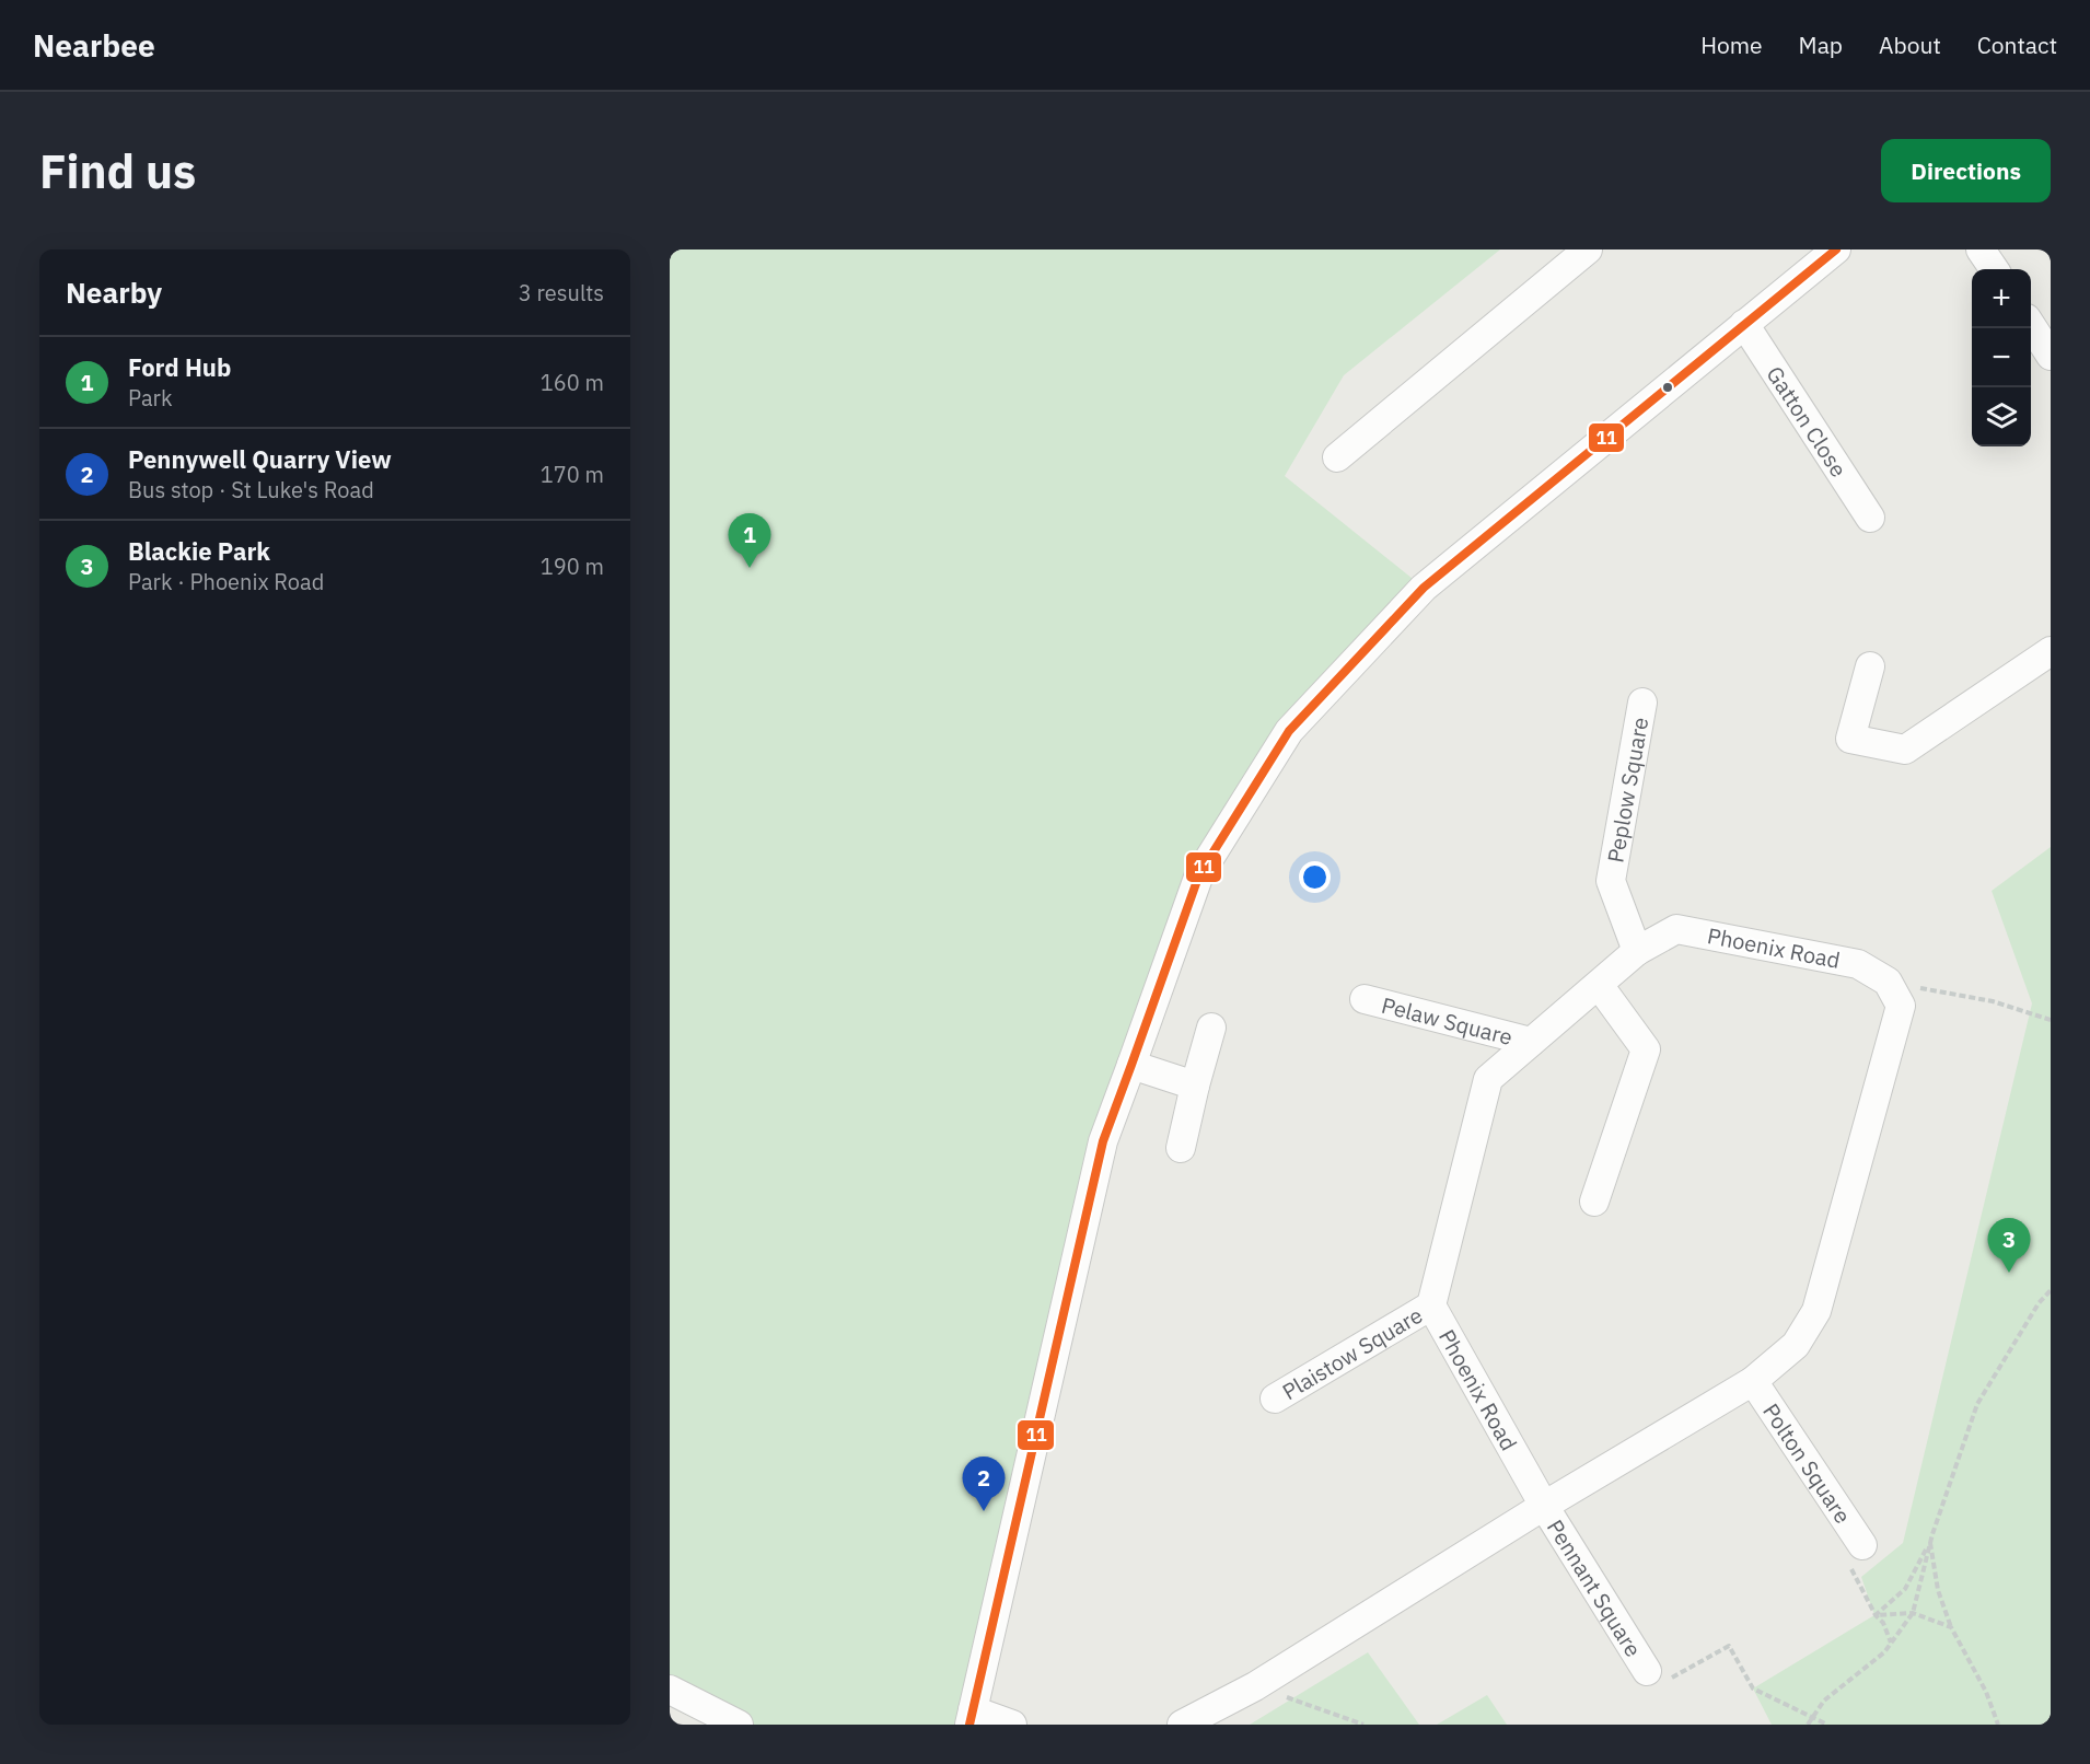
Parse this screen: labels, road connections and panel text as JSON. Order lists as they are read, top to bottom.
{
  "streets": {
    "street": [
      "Gatton Close",
      "Peplow Square",
      "Phoenix Road",
      "Pelaw Square",
      "Plaistow Square",
      "Polton Square",
      "Pennant Square"
    ]
  },
  "crossings": [
    ["Peplow Square", "Phoenix Road"],
    ["Phoenix Road", "Pelaw Square"],
    ["Phoenix Road", "Plaistow Square"],
    ["Phoenix Road", "Pennant Square"]
  ],
  "lines": ["transit line 11"],
  "page": {
    "header": "Nearbee",
    "nav": [
      "Home",
      "Map",
      "About",
      "Contact"
    ],
    "buttons": "Directions",
    "title": "Find us",
    "heading": ["Nearby", "3 results"],
    "map_buttons": ["+", "−"],
    "list": [
      {
        "mark": "1",
        "name": "Ford Hub",
        "note": "Park",
        "value": "160 m"
      },
      {
        "mark": "2",
        "name": "Pennywell Quarry View",
        "note": "Bus stop · St Luke's Road",
        "value": "170 m"
      },
      {
        "mark": "3",
        "name": "Blackie Park",
        "note": "Park · Phoenix Road",
        "value": "190 m"
      }
    ],
    "pins": ["1", "3", "2"]
  }
}
